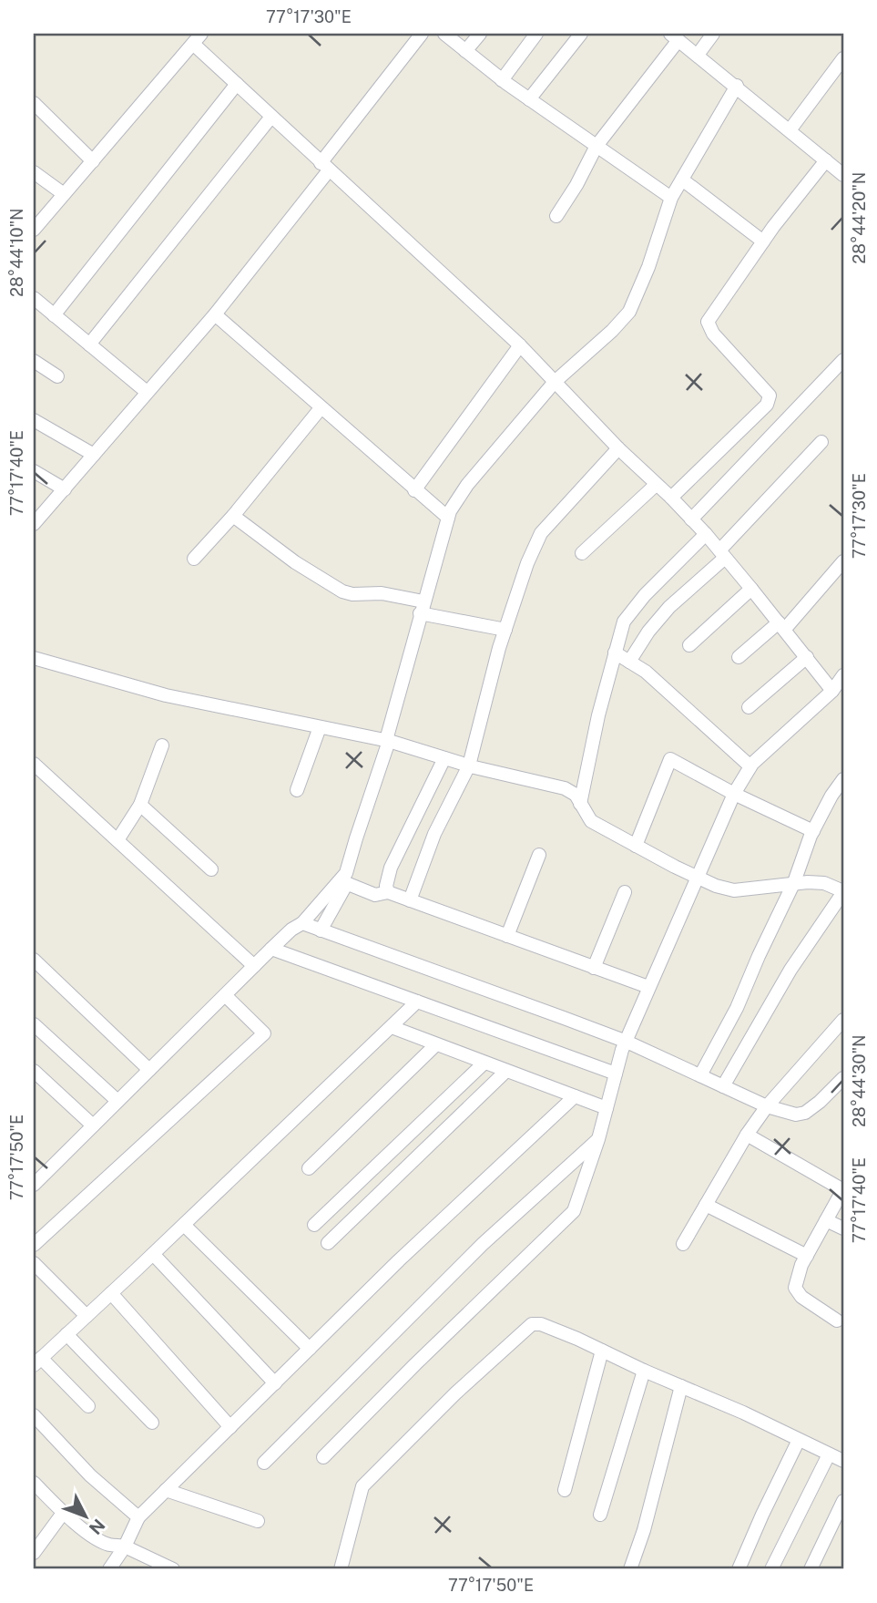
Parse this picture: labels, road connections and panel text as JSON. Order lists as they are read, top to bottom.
{
  "north": "bottom right",
  "coordinates": [
    "77°17'30\"E",
    "28°44'20\"N",
    "28°44'10\"N",
    "77°17'40\"E",
    "28°44'30\"N",
    "77°17'50\"E"
  ]
}
